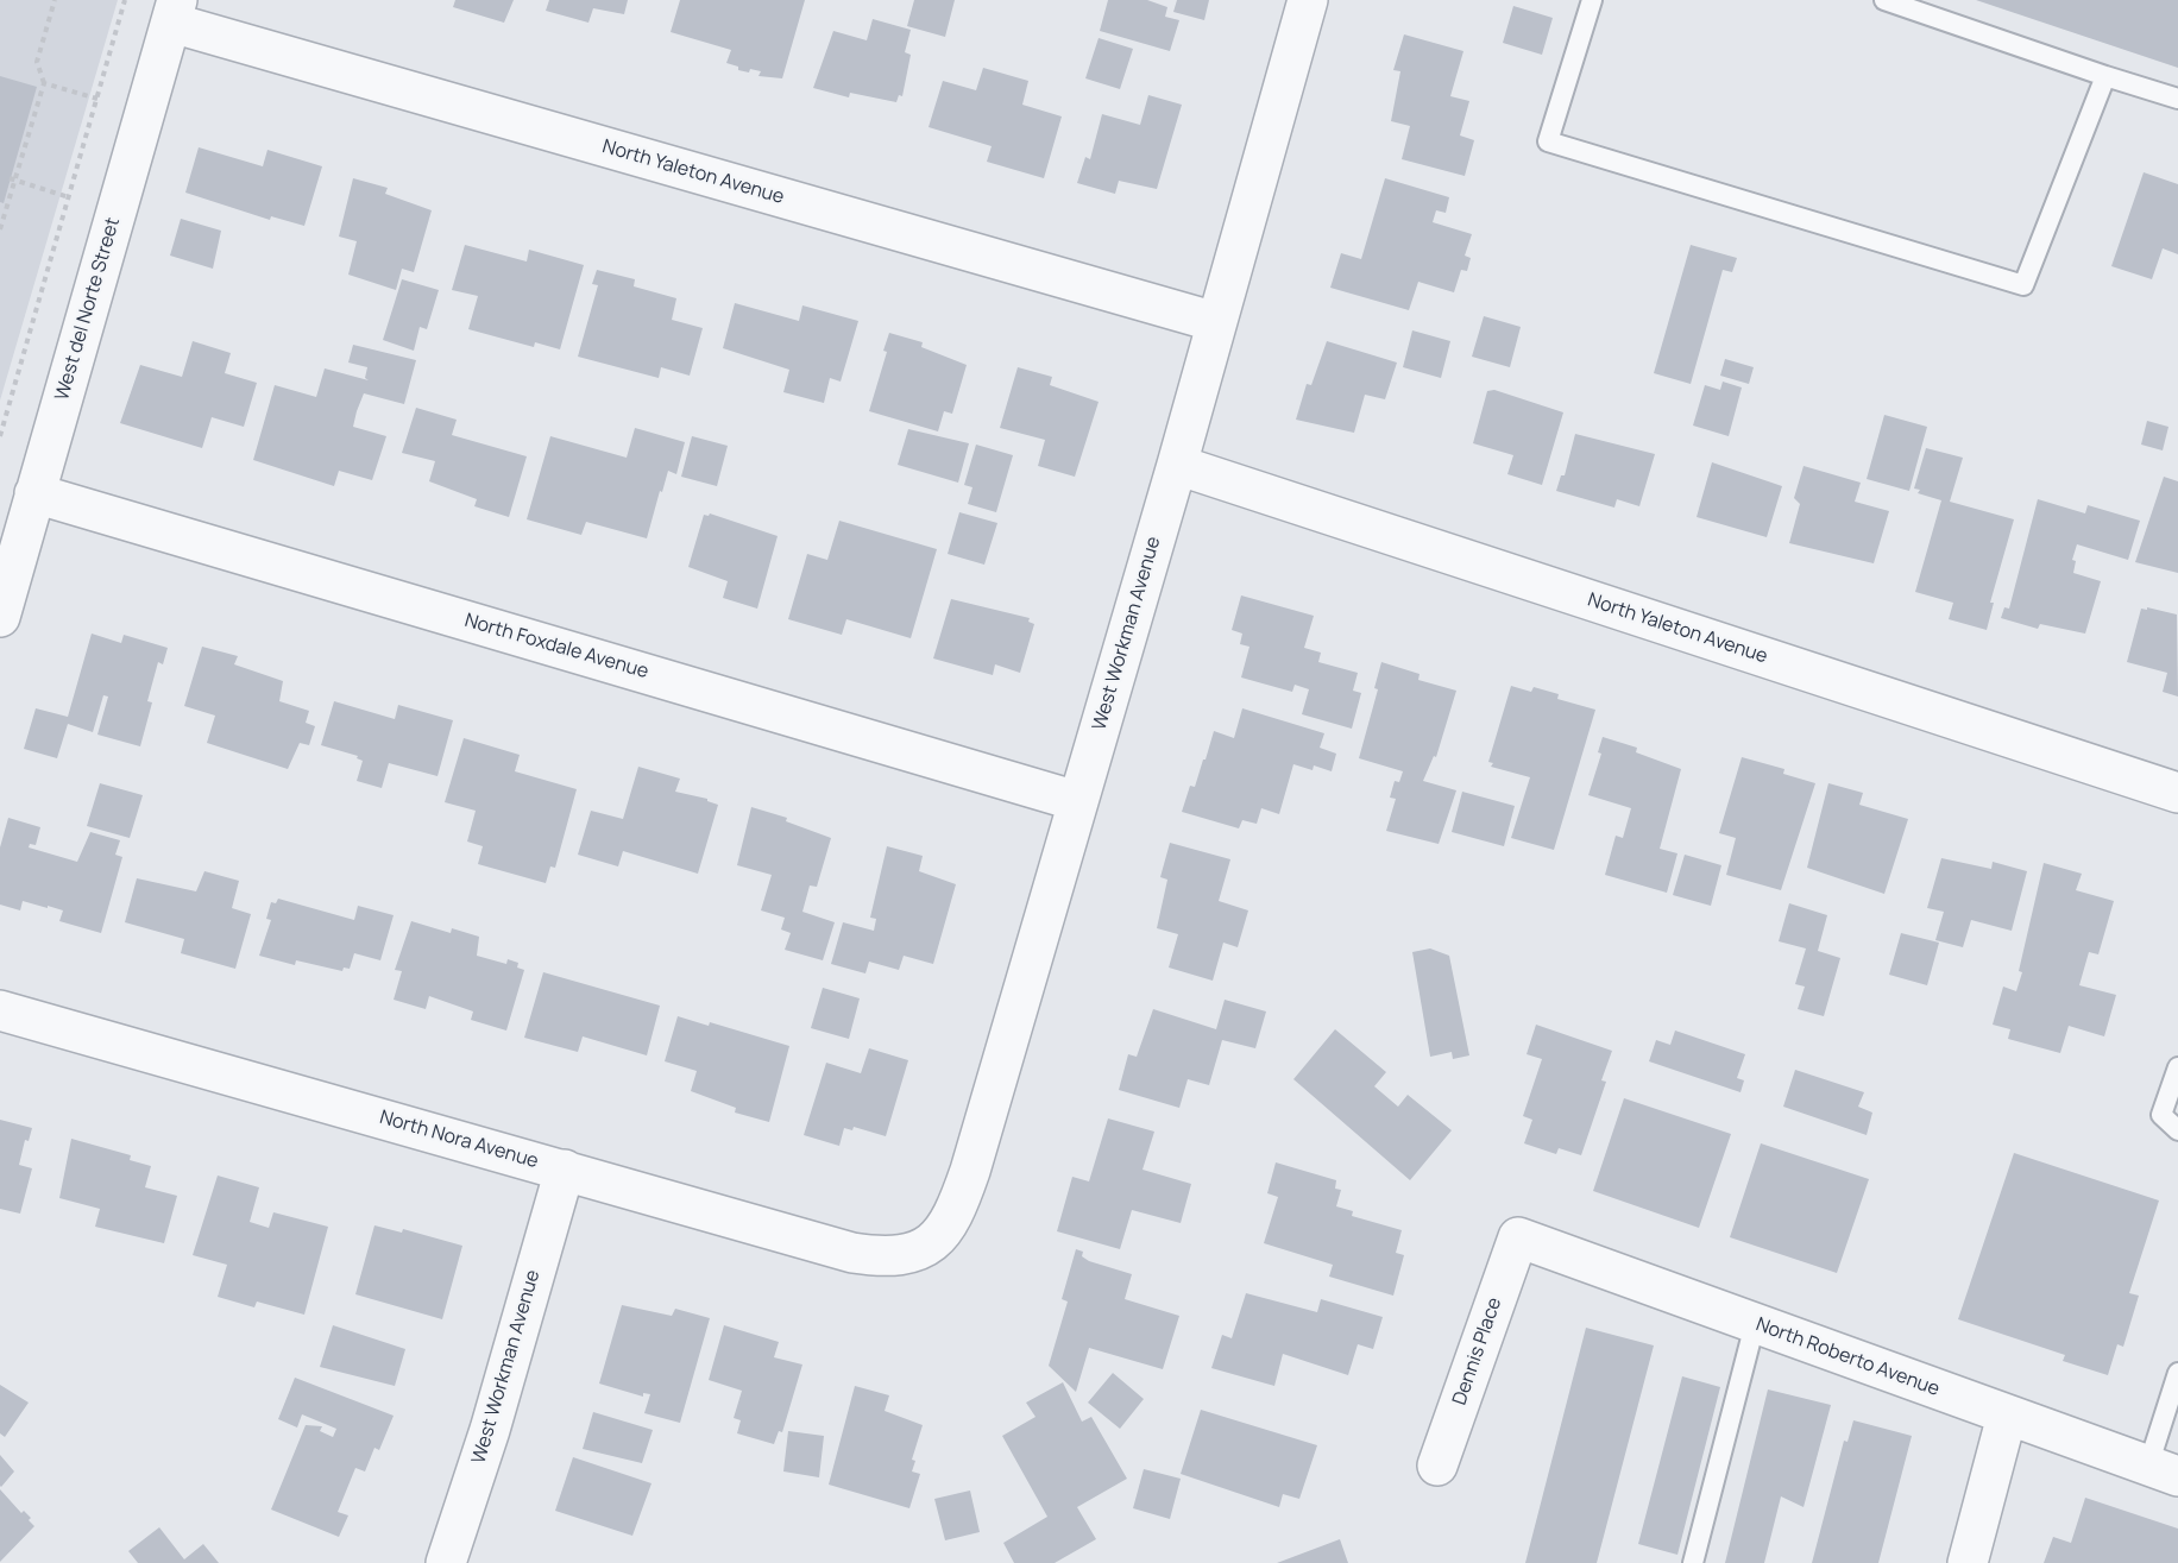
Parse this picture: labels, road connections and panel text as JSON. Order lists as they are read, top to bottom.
{
  "streets": {
    "street": [
      "North Yaleton Avenue",
      "West del Norte Street",
      "West Workman Avenue",
      "North Foxdale Avenue",
      "North Nora Avenue",
      "Dennis Place",
      "North Roberto Avenue"
    ]
  },
  "crossings": [
    ["North Yaleton Avenue", "West del Norte Street"],
    ["North Yaleton Avenue", "West Workman Avenue"],
    ["West del Norte Street", "North Foxdale Avenue"],
    ["West Workman Avenue", "North Foxdale Avenue"],
    ["West Workman Avenue", "North Nora Avenue"],
    ["Dennis Place", "North Roberto Avenue"]
  ]
}
